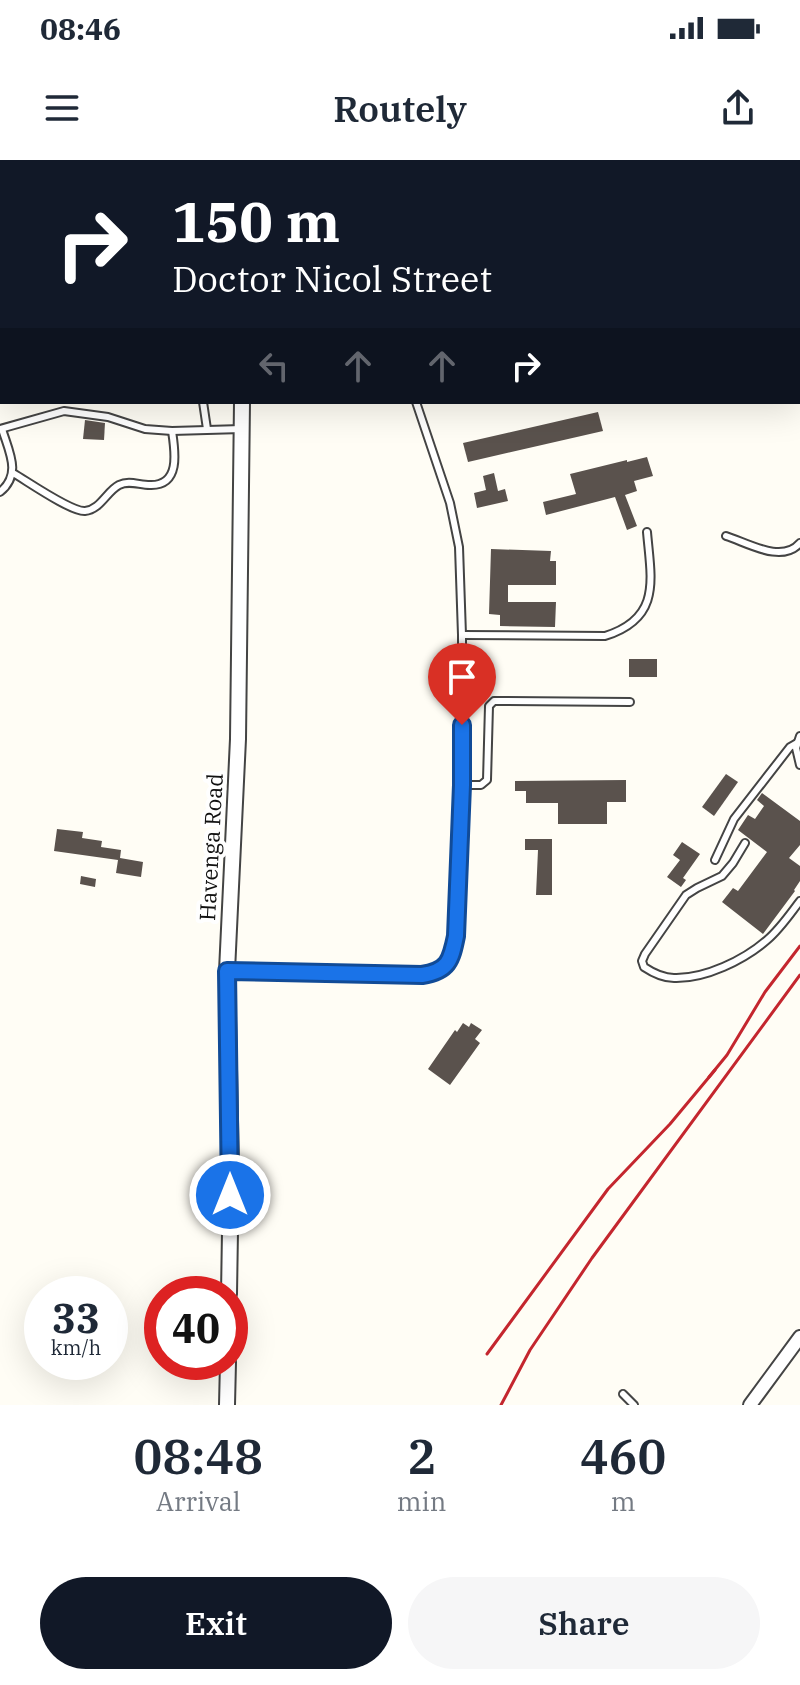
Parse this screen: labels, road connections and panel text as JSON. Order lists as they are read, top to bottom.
{
  "streets": {
    "street": ["Havenga Road"]
  },
  "page": {
    "status": "08:46",
    "header": "Routely",
    "turn": ["150 m", "Doctor Nicol Street"],
    "speed": "33 km/h",
    "limit": "40",
    "eta": [
      "08:48",
      "Arrival",
      "2",
      "min",
      "460",
      "m"
    ],
    "buttons": ["Exit", "Share"]
  }
}
